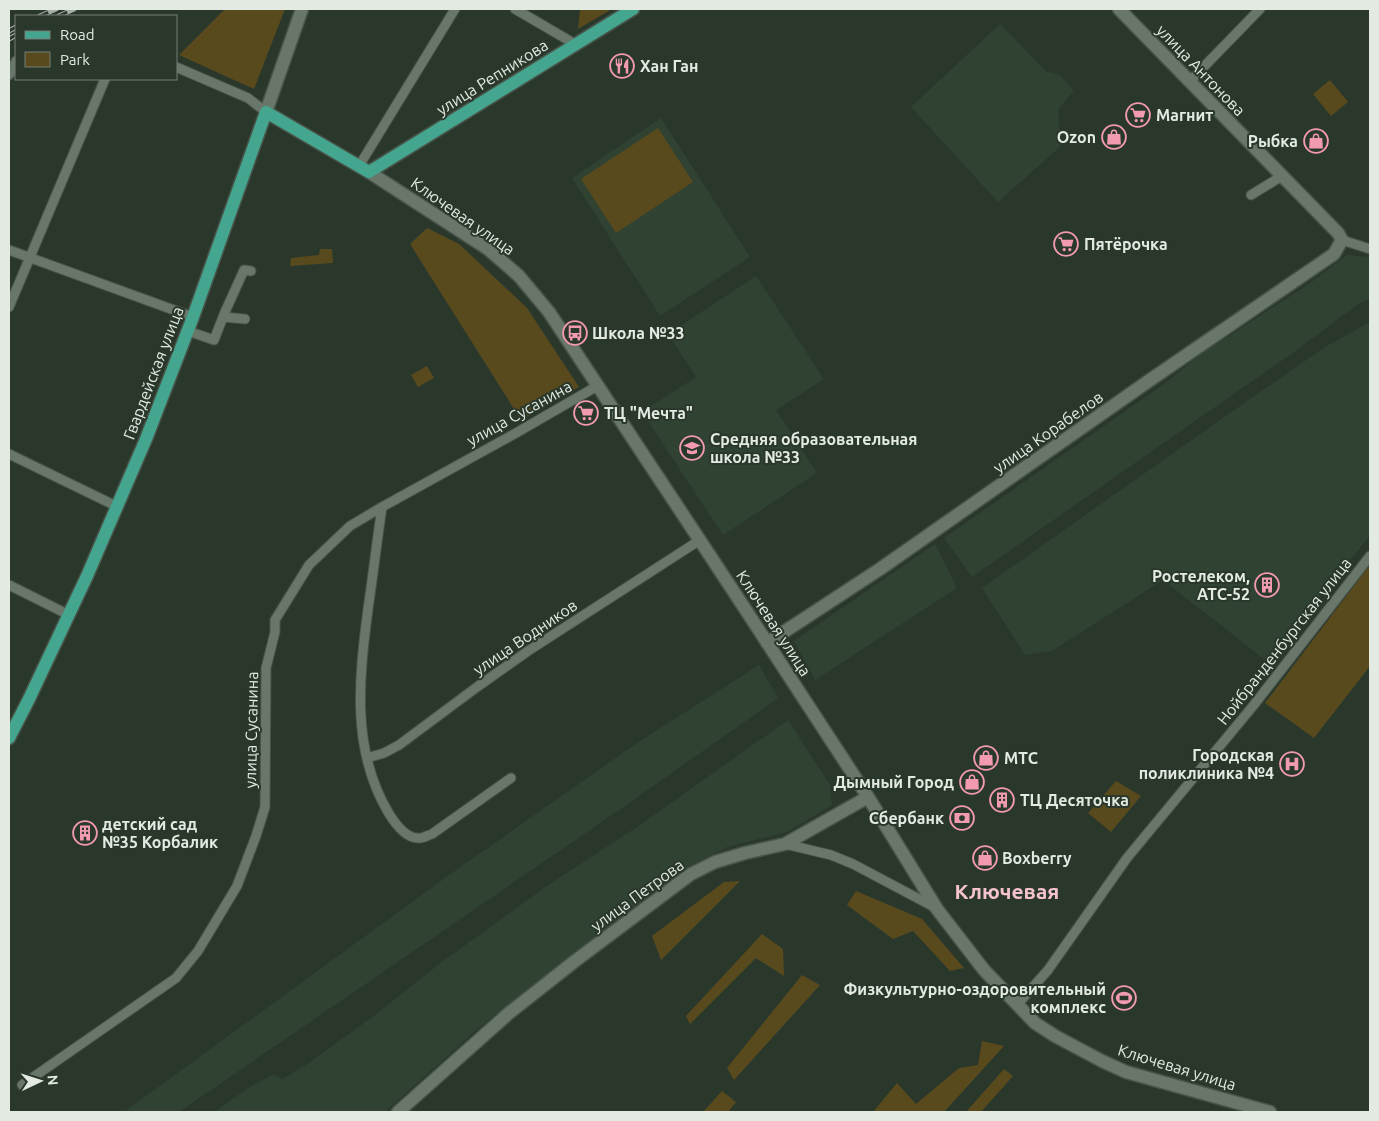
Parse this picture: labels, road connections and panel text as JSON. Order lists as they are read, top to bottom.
{
  "streets": {
    "main road": ["улица Репникова", "Ключевая улица", "Гвардейская улица"],
    "street": [
      "улица Антонова",
      "улица Сусанина",
      "улица Корабелов",
      "улица Водников",
      "Нойбранденбургская улица",
      "улица Петрова"
    ]
  },
  "crossings": [
    ["улица Антонова", "улица Корабелов"],
    ["улица Репникова", "Ключевая улица"],
    ["Ключевая улица", "Гвардейская улица"],
    ["Ключевая улица", "улица Сусанина"],
    ["Ключевая улица", "улица Корабелов"],
    ["Ключевая улица", "улица Водников"],
    ["Ключевая улица", "Нойбранденбургская улица"],
    ["Ключевая улица", "улица Петрова"]
  ],
  "districts": ["Ключевая"],
  "places": {
    "restaurant": ["Хан Ган"],
    "supermarket": ["Магнит", "Пятёрочка", "ТЦ \"Мечта\""],
    "shop": [
      "Ozon",
      "Рыбка",
      "МТС",
      "Дымный Город",
      "Boxberry"
    ],
    "bus stop": ["Школа №33"],
    "school or university": ["Средняя образовательная школа №33"],
    "building": ["Ростелеком, АТС-52", "ТЦ Десяточка", "детский сад №35 Корбалик"],
    "hospital": ["Городская поликлиника №4"],
    "bank": ["Сбербанк"],
    "sports": ["Физкультурно-оздоровительный комплекс"]
  },
  "legend": ["Road", "Park"],
  "north": "right"
}
